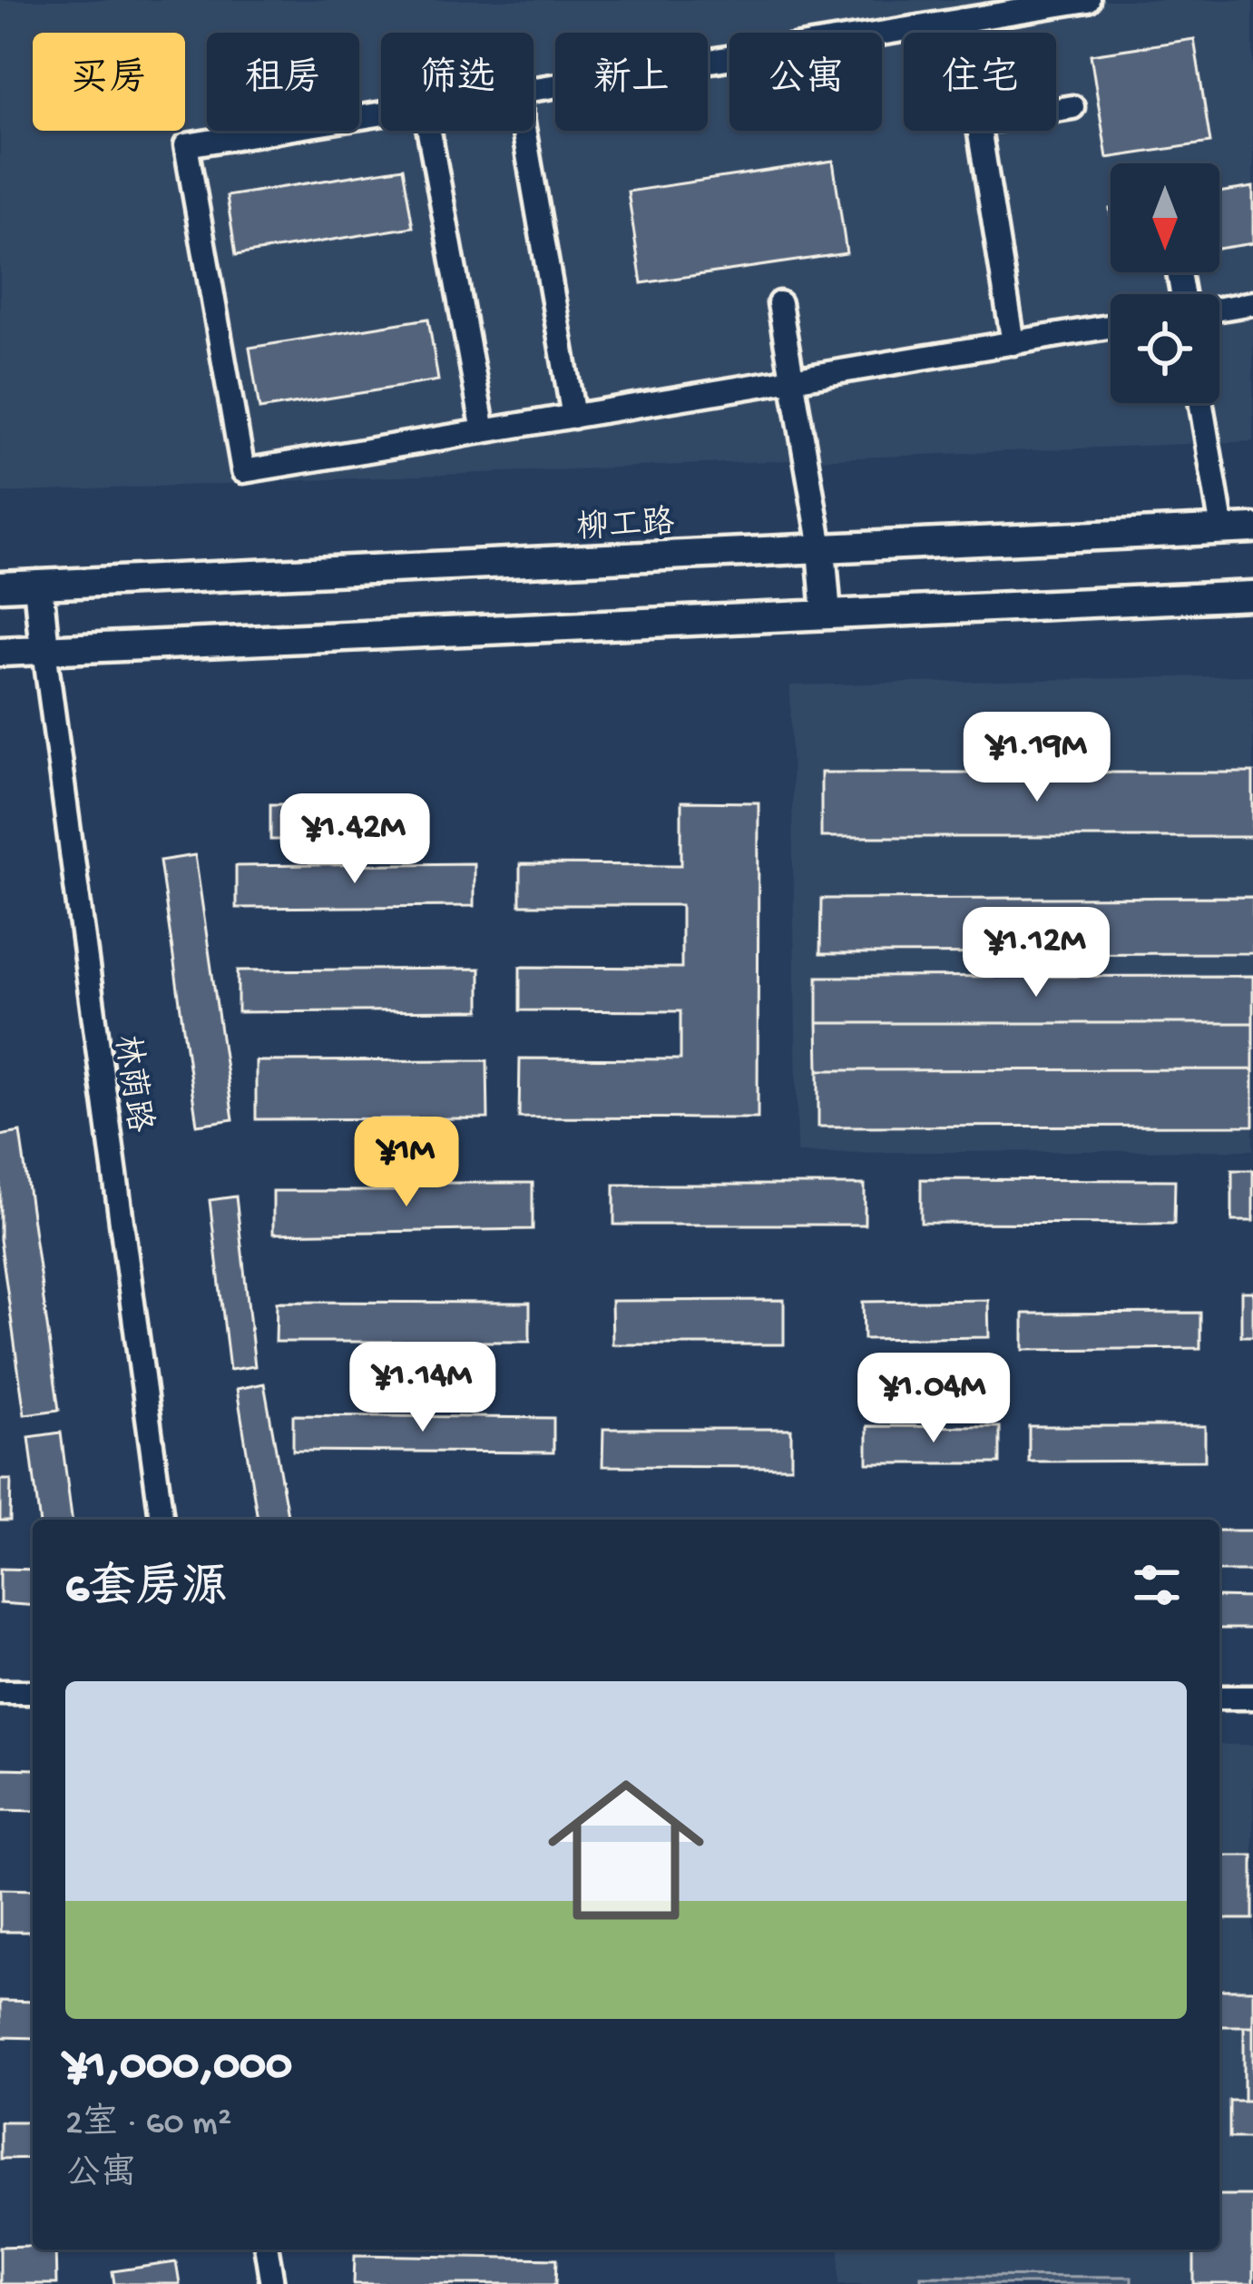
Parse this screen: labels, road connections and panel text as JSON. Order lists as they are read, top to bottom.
{
  "streets": {
    "main road": ["柳工路"],
    "street": ["林荫路"]
  },
  "north": "bottom",
  "page": {
    "chip": [
      "买房",
      "租房",
      "筛选",
      "新上",
      "公寓",
      "住宅"
    ],
    "price": [
      "¥1.19M",
      "¥1.42M",
      "¥1.12M",
      "¥1M",
      "¥1.14M",
      "¥1.04M"
    ],
    "heading": "6套房源",
    "list": [
      {
        "name": "¥1,000,000",
        "note": "2室 · 60 m² · 公寓"
      }
    ]
  }
}
